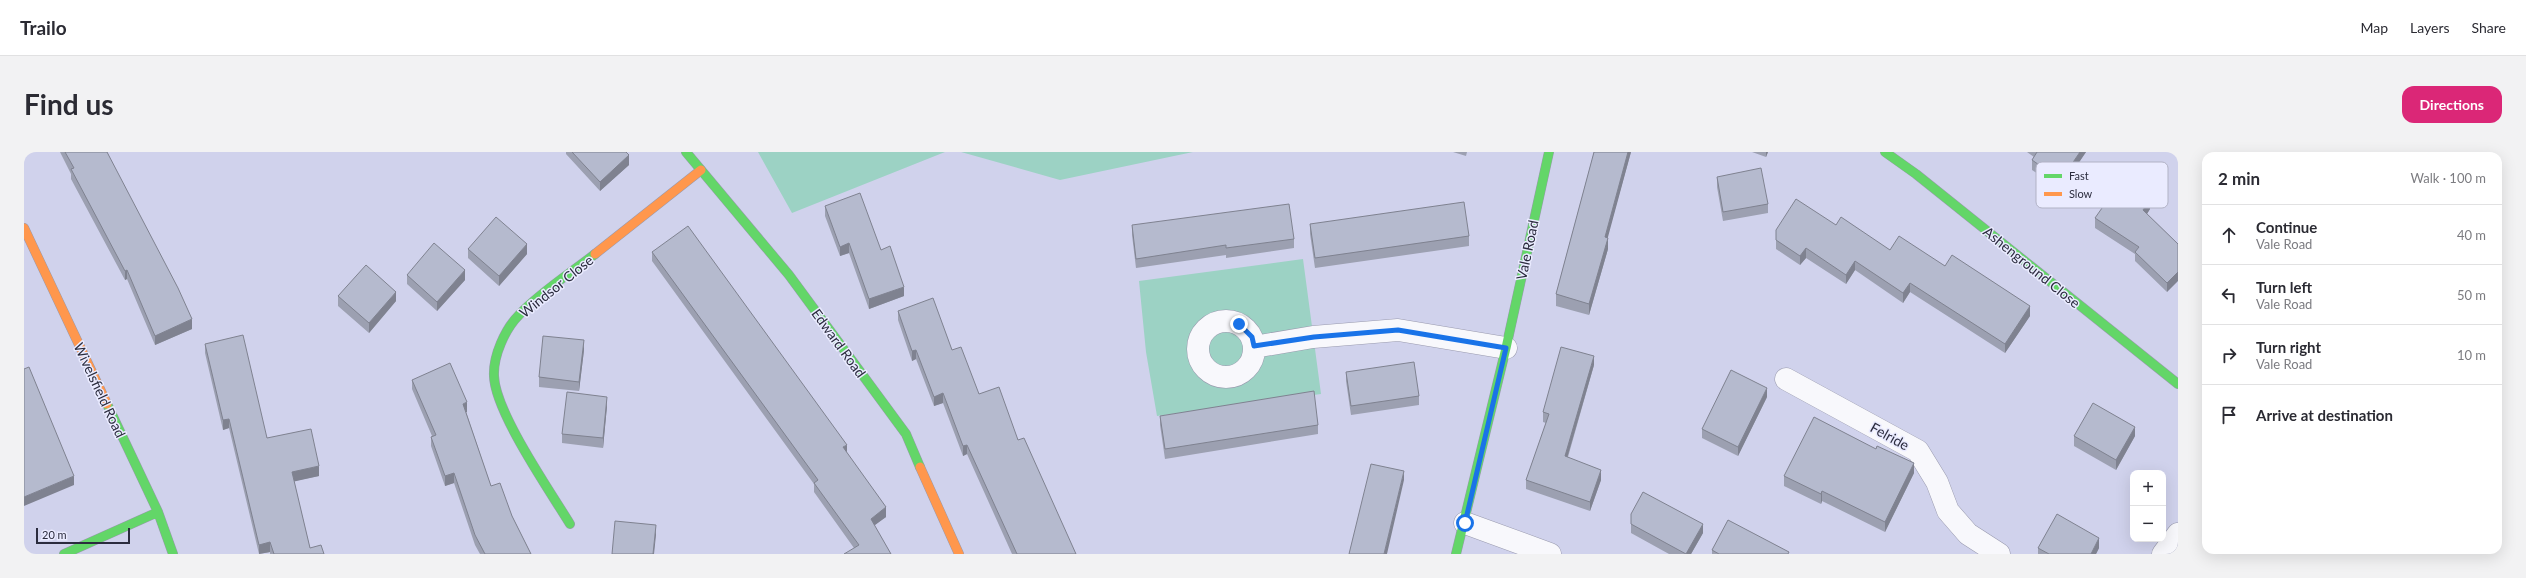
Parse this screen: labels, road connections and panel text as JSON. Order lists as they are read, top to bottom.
{
  "streets": {
    "street": [
      "Vale Road",
      "Ashenground Close",
      "Windsor Close",
      "Edward Road",
      "Wivelsfield Road",
      "Felride"
    ]
  },
  "crossings": [
    ["Windsor Close", "Edward Road"]
  ],
  "legend": ["Fast", "Slow"],
  "scale_bar": "20 m",
  "page": {
    "header": "Trailo",
    "nav": ["Map", "Layers", "Share"],
    "buttons": "Directions",
    "title": "Find us",
    "heading": ["2 min", "Walk · 100 m"],
    "list": [
      ["Continue", "Vale Road", "40 m"],
      ["Turn left", "Vale Road", "50 m"],
      ["Turn right", "Vale Road", "10 m"],
      "Arrive at destination"
    ],
    "map_buttons": ["+", "−"],
    "scale": "20 m"
  }
}
